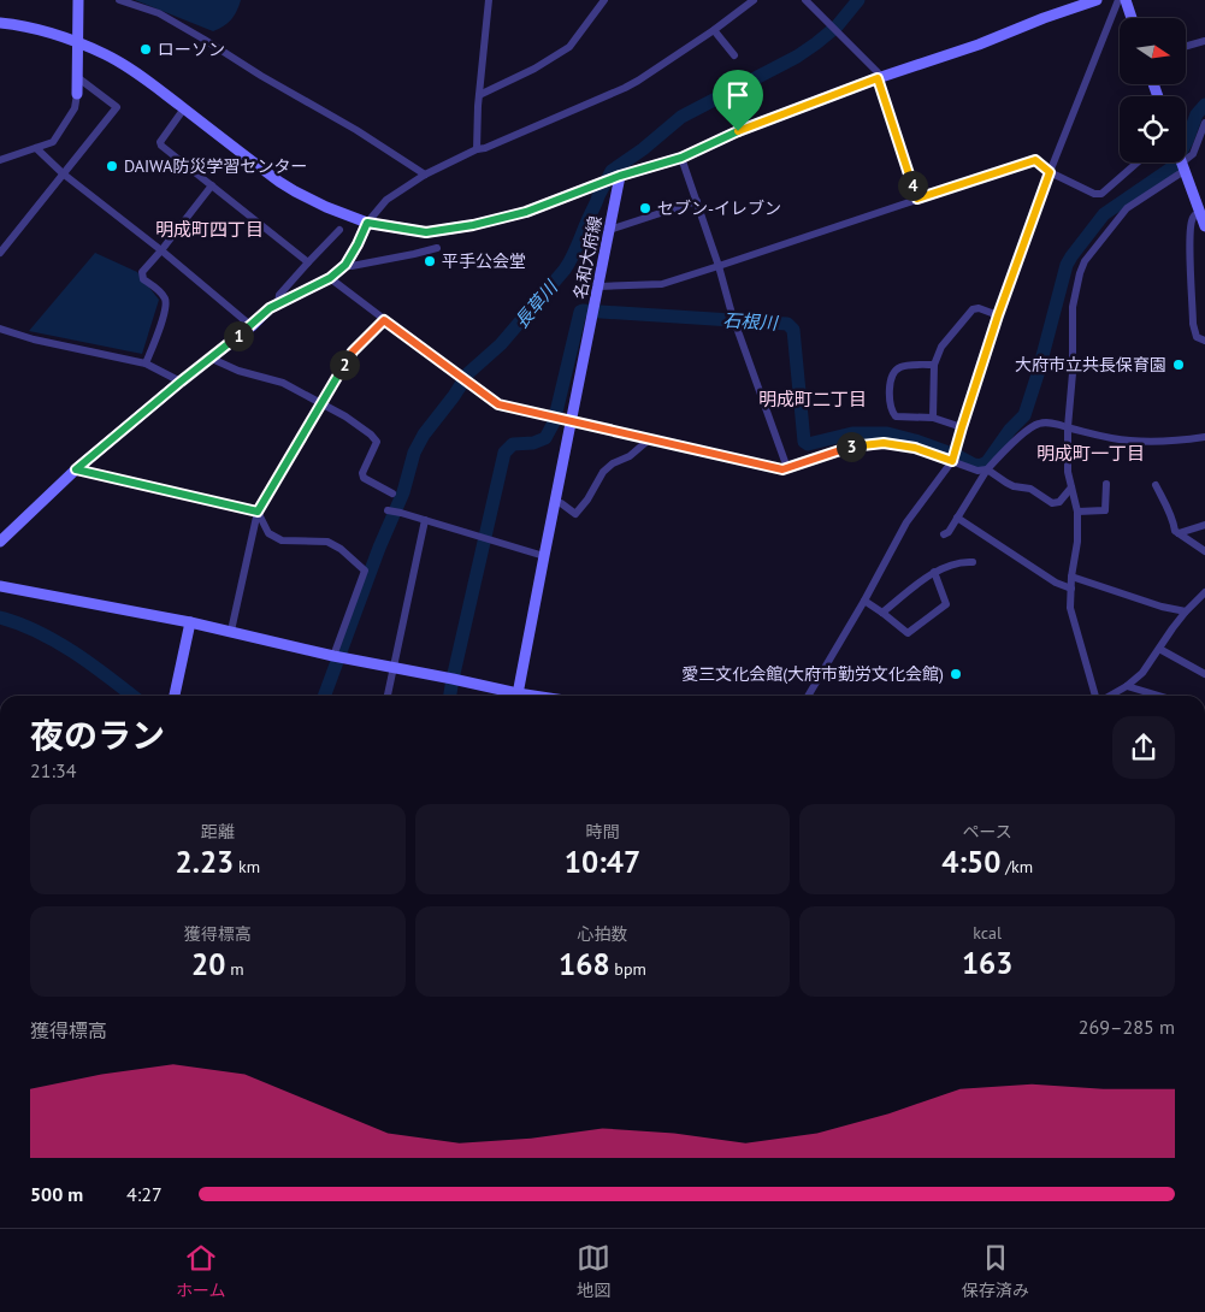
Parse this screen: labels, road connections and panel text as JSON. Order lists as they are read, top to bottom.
{
  "streets": {
    "street": ["名和大府線"]
  },
  "districts": ["明成町四丁目", "明成町二丁目", "明成町一丁目"],
  "water": ["長草川", "石根川"],
  "places": [
    "ローソン",
    "DAIWA防災学習センター",
    "セブン-イレブン",
    "平手公会堂",
    "大府市立共長保育園",
    "愛三文化会館(大府市勤労文化会館)"
  ],
  "north": "right",
  "page": {
    "pins": [
      "4",
      "1",
      "2",
      "3"
    ],
    "heading": ["夜のラン", "21:34"],
    "stats": [
      ["距離", "2.23 km"],
      ["時間", "10:47"],
      ["ペース", "4:50 /km"],
      ["獲得標高", "20 m"],
      ["心拍数", "168 bpm"],
      ["kcal", "163"]
    ],
    "chart": ["獲得標高", "269–285 m"],
    "list": [
      {
        "name": "500 m",
        "note": "4:27"
      }
    ],
    "tabs": ["ホーム", "地図", "保存済み"]
  }
}
